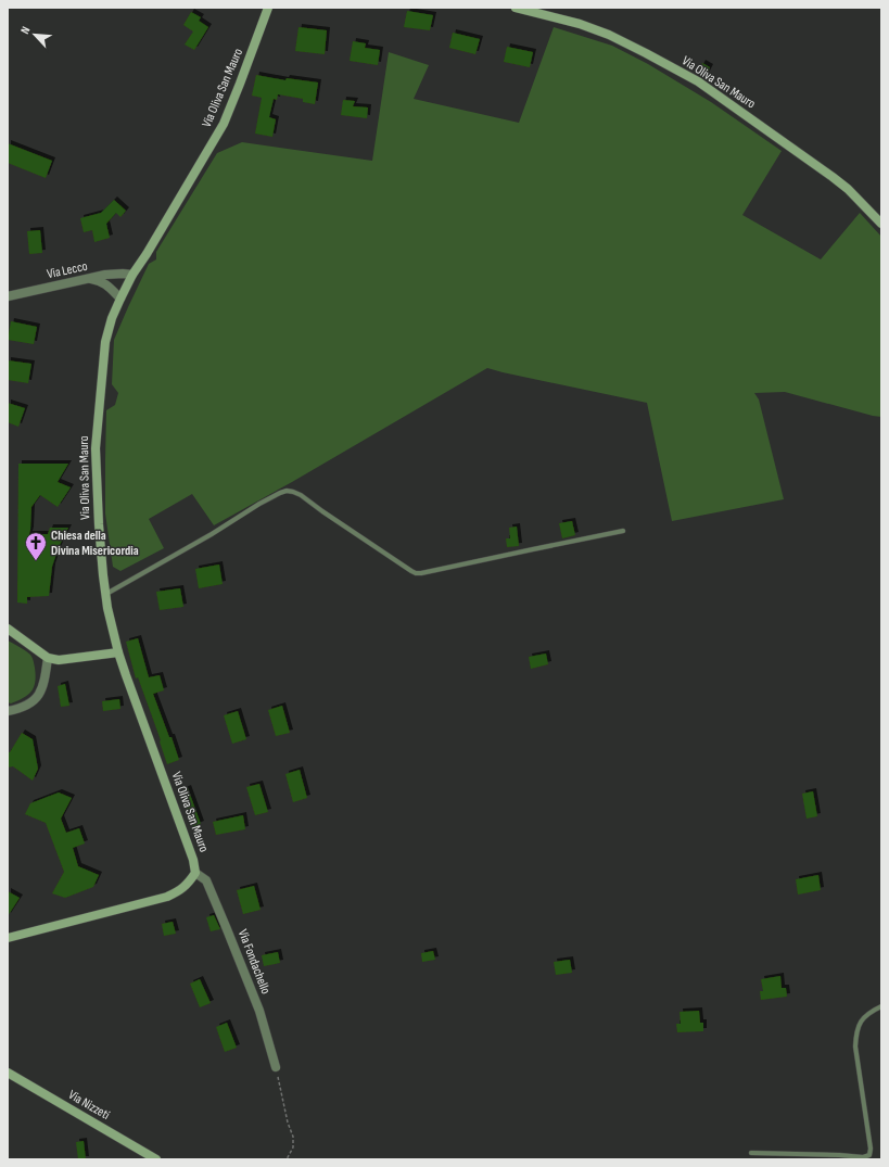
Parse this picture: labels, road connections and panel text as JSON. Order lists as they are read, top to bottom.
{
  "streets": {
    "street": [
      "Via Oliva San Mauro",
      "Via Lecco",
      "Via Fondachello",
      "Via Nizzeti"
    ]
  },
  "crossings": [
    ["Via Oliva San Mauro", "Via Lecco"],
    ["Via Oliva San Mauro", "Via Fondachello"]
  ],
  "places": {
    "church": ["Chiesa della Divina Misericordia"]
  },
  "north": "top left"
}
